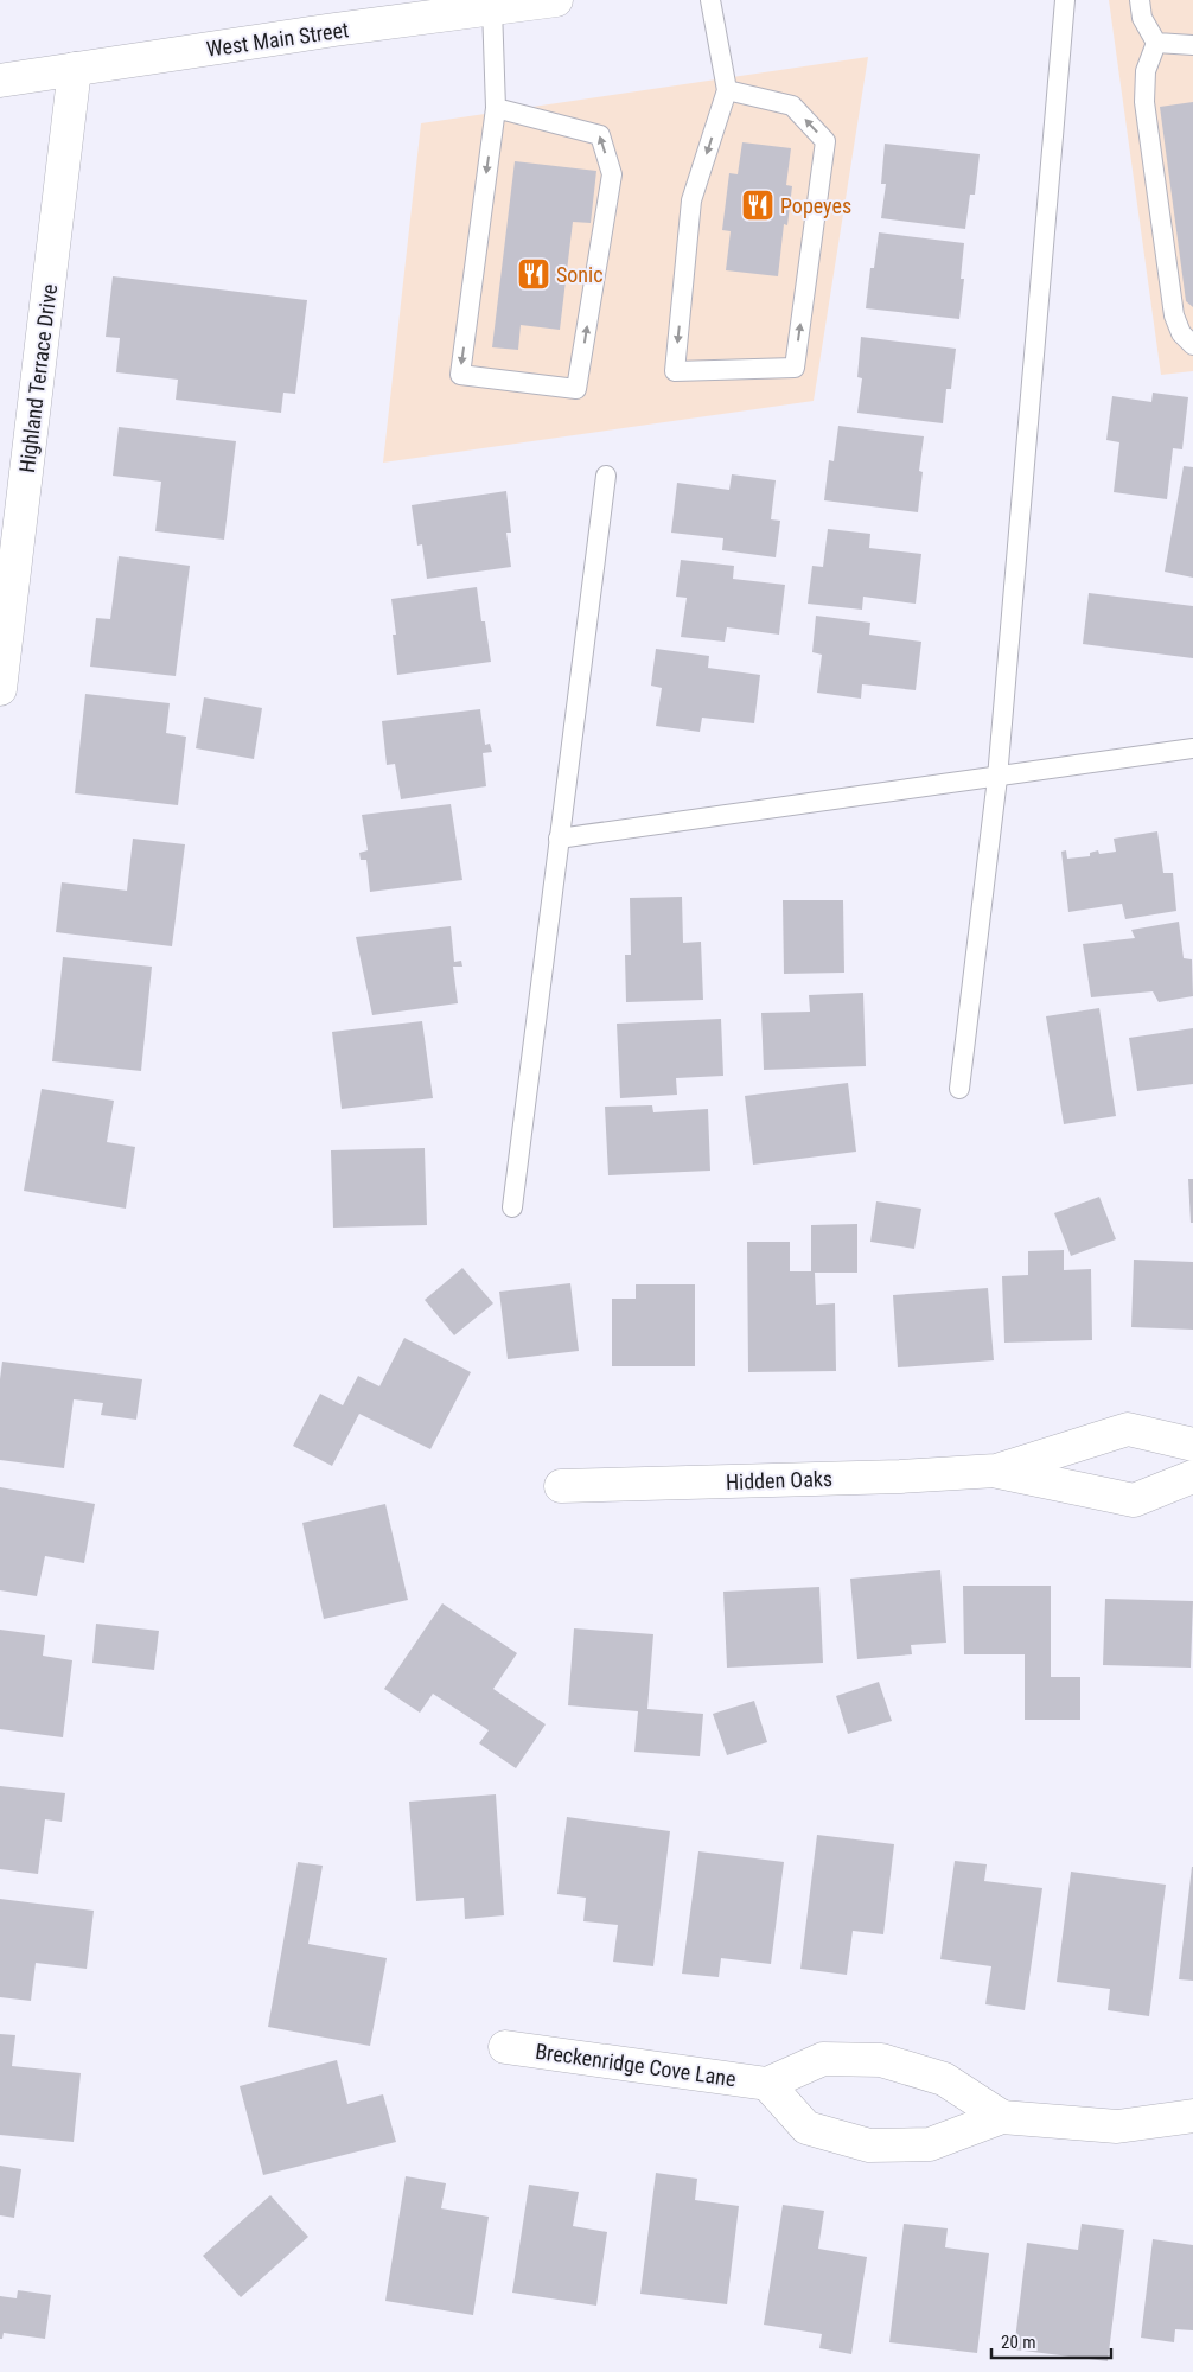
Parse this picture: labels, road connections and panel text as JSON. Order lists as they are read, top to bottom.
{
  "streets": {
    "street": [
      "West Main Street",
      "Highland Terrace Drive",
      "Hidden Oaks",
      "Breckenridge Cove Lane"
    ]
  },
  "crossings": [
    ["West Main Street", "Highland Terrace Drive"]
  ],
  "places": {
    "restaurant": ["Popeyes", "Sonic"]
  },
  "scale_bar": "20 m"
}
